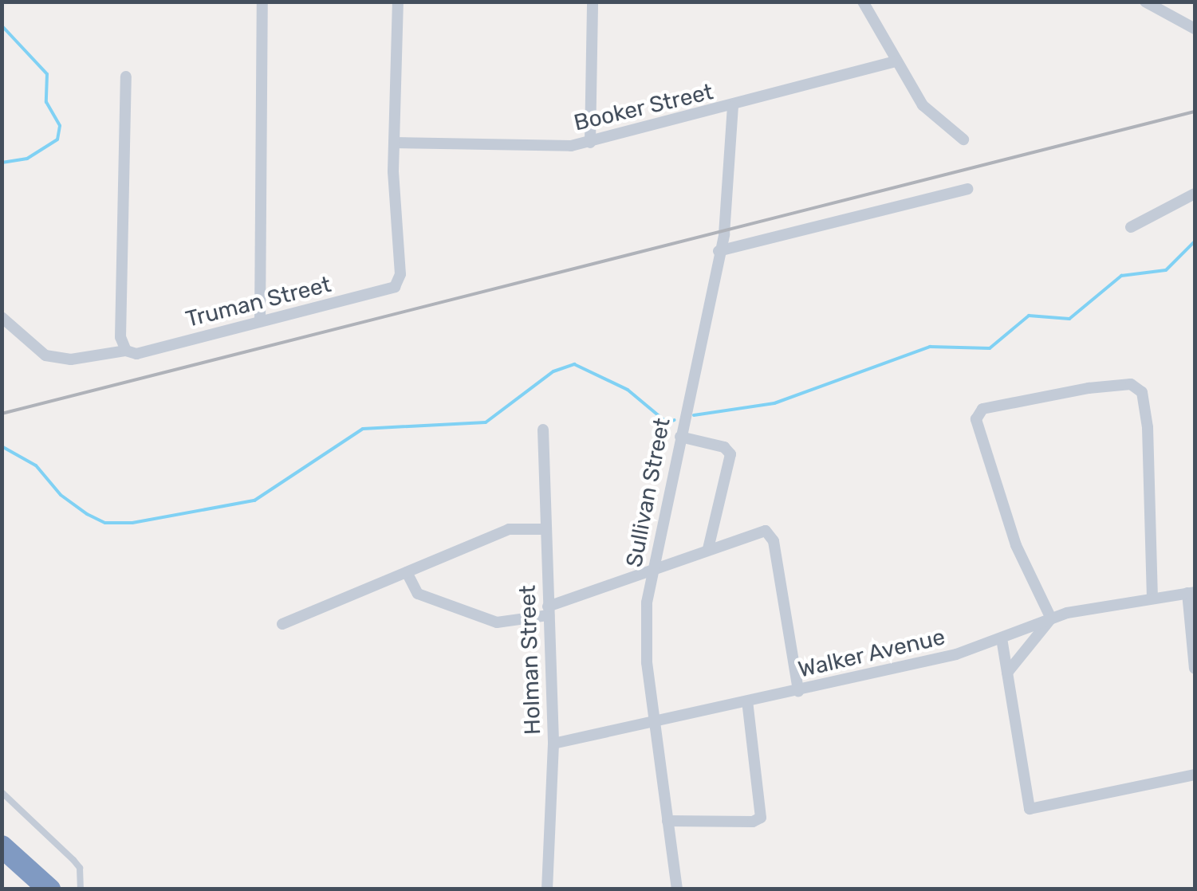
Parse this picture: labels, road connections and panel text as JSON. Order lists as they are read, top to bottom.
{
  "streets": {
    "street": [
      "Booker Street",
      "Truman Street",
      "Sullivan Street",
      "Walker Avenue",
      "Holman Street"
    ]
  },
  "crossings": [
    ["Booker Street", "Truman Street"],
    ["Booker Street", "Sullivan Street"],
    ["Sullivan Street", "Walker Avenue"],
    ["Walker Avenue", "Holman Street"]
  ]
}
